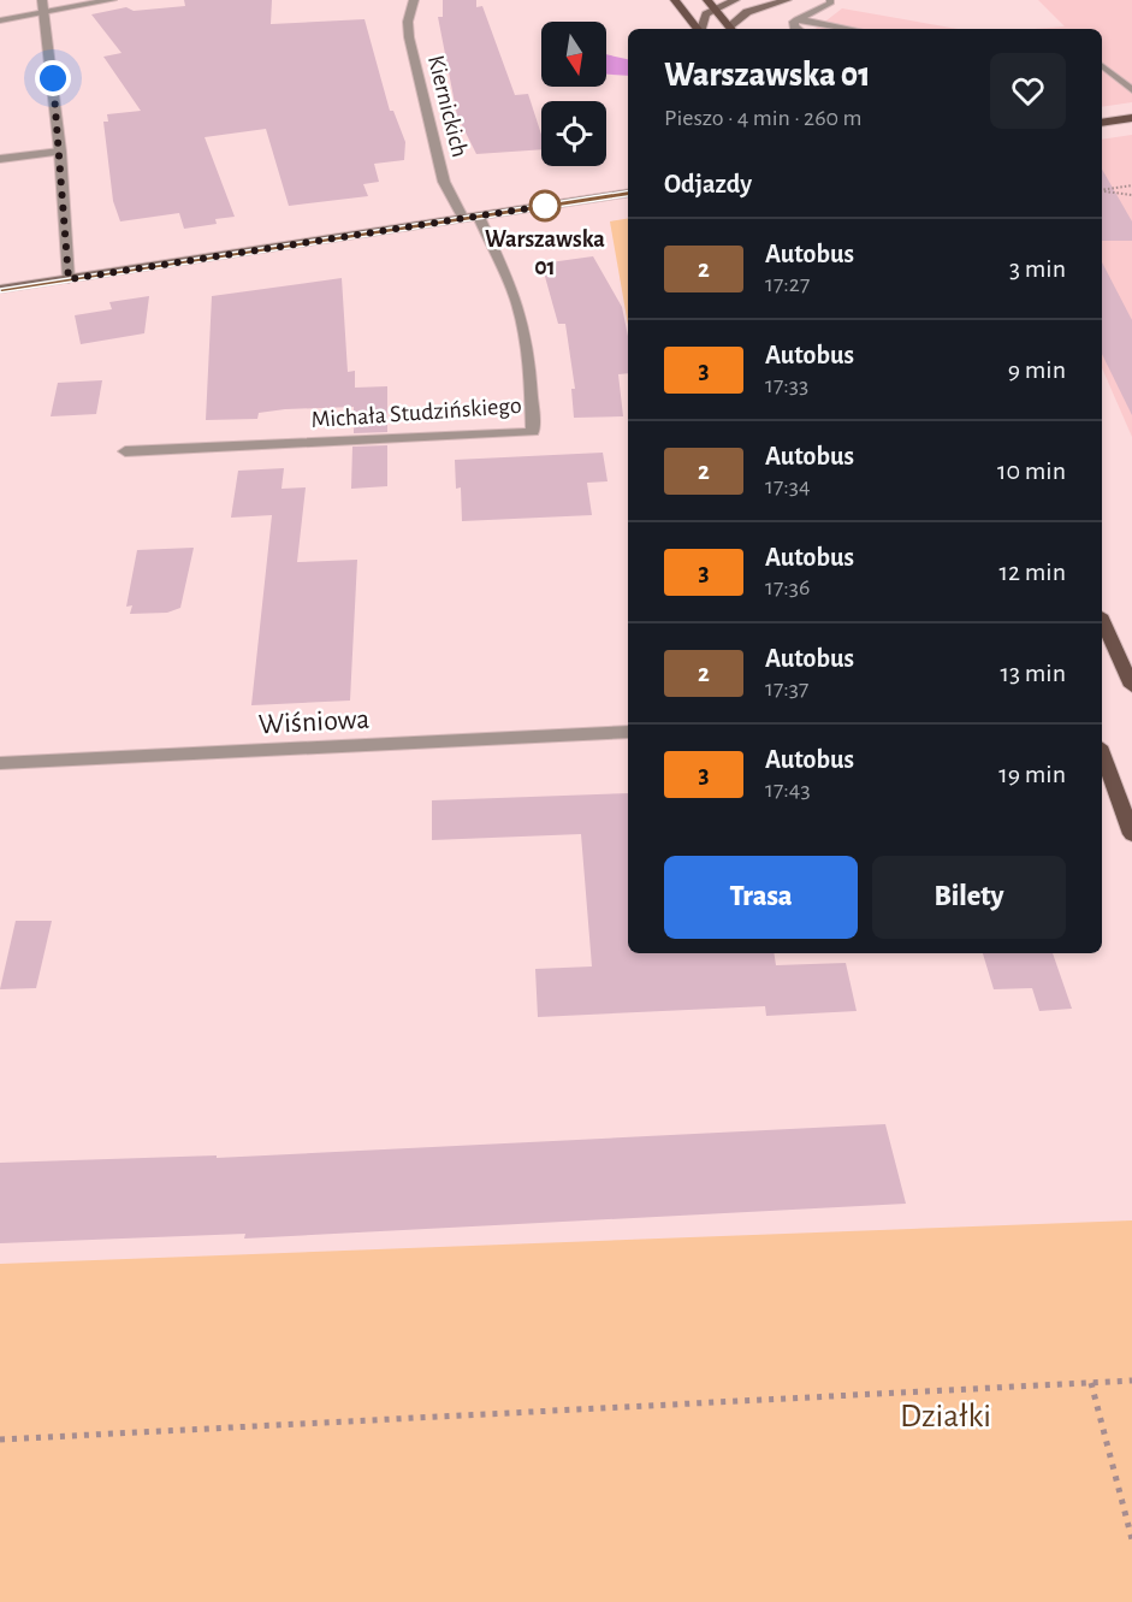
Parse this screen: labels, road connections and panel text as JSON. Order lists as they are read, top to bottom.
{
  "streets": {
    "street": ["Kiernickich", "Michała Studzińskiego"],
    "lane": ["Wiśniowa"]
  },
  "parks": ["Działki"],
  "places": ["Warszawska 01"],
  "lines": ["bus line 2"],
  "north": "bottom",
  "page": {
    "heading": [
      ["Warszawska 01", "Pieszo · 4 min · 260 m"],
      "Odjazdy"
    ],
    "list": [
      {
        "mark": "2",
        "name": "Autobus",
        "note": "17:27",
        "value": "3 min"
      },
      {
        "mark": "3",
        "name": "Autobus",
        "note": "17:33",
        "value": "9 min"
      },
      {
        "mark": "2",
        "name": "Autobus",
        "note": "17:34",
        "value": "10 min"
      },
      {
        "mark": "3",
        "name": "Autobus",
        "note": "17:36",
        "value": "12 min"
      },
      {
        "mark": "2",
        "name": "Autobus",
        "note": "17:37",
        "value": "13 min"
      },
      {
        "mark": "3",
        "name": "Autobus",
        "note": "17:43",
        "value": "19 min"
      }
    ],
    "buttons": ["Trasa", "Bilety"]
  }
}
